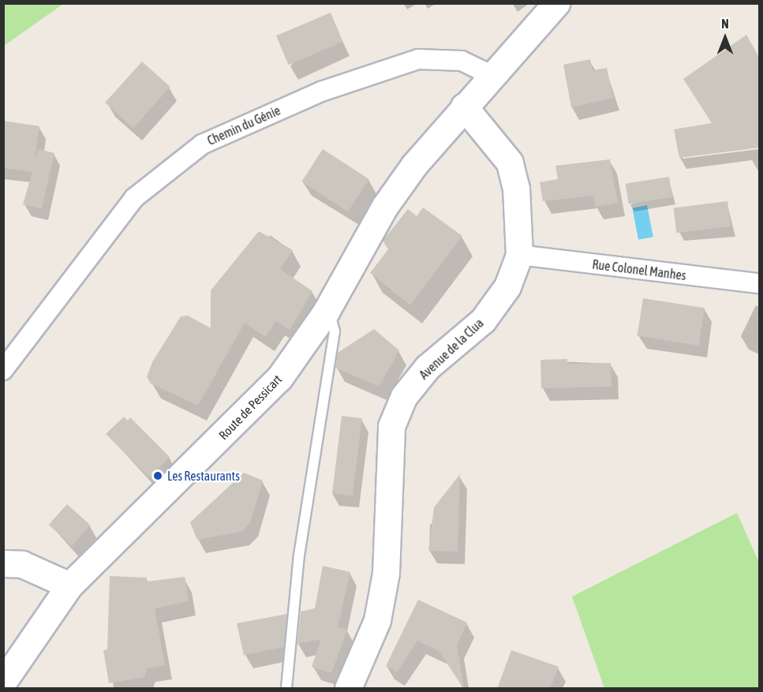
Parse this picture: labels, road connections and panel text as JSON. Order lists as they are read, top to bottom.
{
  "streets": {
    "street": [
      "Chemin du Génie",
      "Rue Colonel Manhes",
      "Avenue de la Clua",
      "Route de Pessicart"
    ]
  },
  "crossings": [
    ["Chemin du Génie", "Route de Pessicart"],
    ["Rue Colonel Manhes", "Avenue de la Clua"],
    ["Avenue de la Clua", "Route de Pessicart"]
  ],
  "places": ["Les Restaurants"],
  "north": "top"
}
